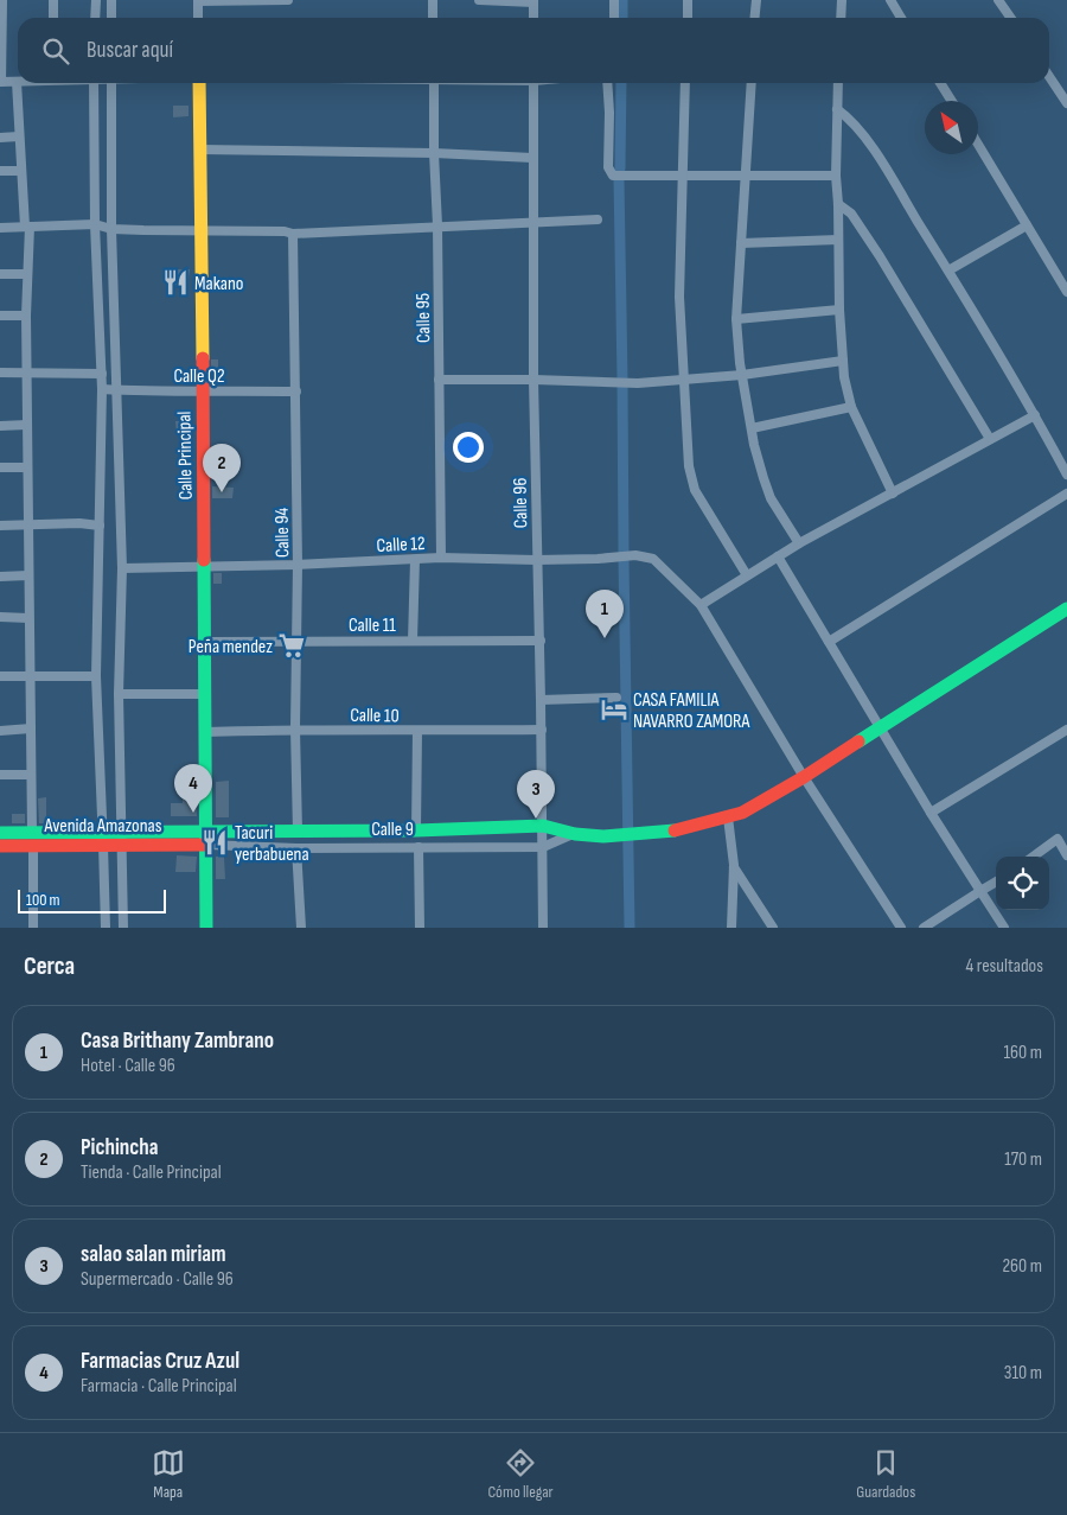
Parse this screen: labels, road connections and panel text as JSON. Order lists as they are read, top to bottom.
{
  "streets": {
    "street": [
      "Calle 95",
      "Calle Q2",
      "Calle Principal",
      "Calle 96",
      "Calle 94",
      "Calle 12",
      "Calle 11",
      "Calle 10",
      "Avenida Amazonas",
      "Calle 9"
    ]
  },
  "crossings": [
    ["Calle 95", "Calle 12"],
    ["Calle Q2", "Calle Principal"],
    ["Calle Q2", "Calle 94"],
    ["Calle Principal", "Calle 12"],
    ["Calle Principal", "Calle 11"],
    ["Calle Principal", "Calle 10"],
    ["Calle Principal", "Avenida Amazonas"],
    ["Calle Principal", "Calle 9"],
    ["Calle 96", "Calle 12"],
    ["Calle 96", "Calle 11"],
    ["Calle 96", "Calle 10"],
    ["Calle 96", "Calle 9"],
    ["Calle 94", "Calle 12"],
    ["Calle 94", "Calle 11"],
    ["Calle 94", "Calle 10"],
    ["Calle 94", "Calle 9"],
    ["Calle 12", "Calle 9"],
    ["Avenida Amazonas", "Calle 9"]
  ],
  "places": {
    "restaurant": ["Makano", "Tacuri yerbabuena"],
    "supermarket": ["Peña mendez"],
    "hotel": ["CASA FAMILIA NAVARRO ZAMORA"]
  },
  "scale_bar": "100 m",
  "north": "top left",
  "page": {
    "search": "Buscar aquí",
    "pins": [
      "2",
      "1",
      "4",
      "3"
    ],
    "scale": "100 m",
    "heading": ["Cerca", "4 resultados"],
    "list": [
      {
        "mark": "1",
        "name": "Casa Brithany Zambrano",
        "note": "Hotel · Calle 96",
        "value": "160 m"
      },
      {
        "mark": "2",
        "name": "Pichincha",
        "note": "Tienda · Calle Principal",
        "value": "170 m"
      },
      {
        "mark": "3",
        "name": "salao salan miriam",
        "note": "Supermercado · Calle 96",
        "value": "260 m"
      },
      {
        "mark": "4",
        "name": "Farmacias Cruz Azul",
        "note": "Farmacia · Calle Principal",
        "value": "310 m"
      }
    ],
    "nav": ["Mapa", "Cómo llegar", "Guardados"]
  }
}
